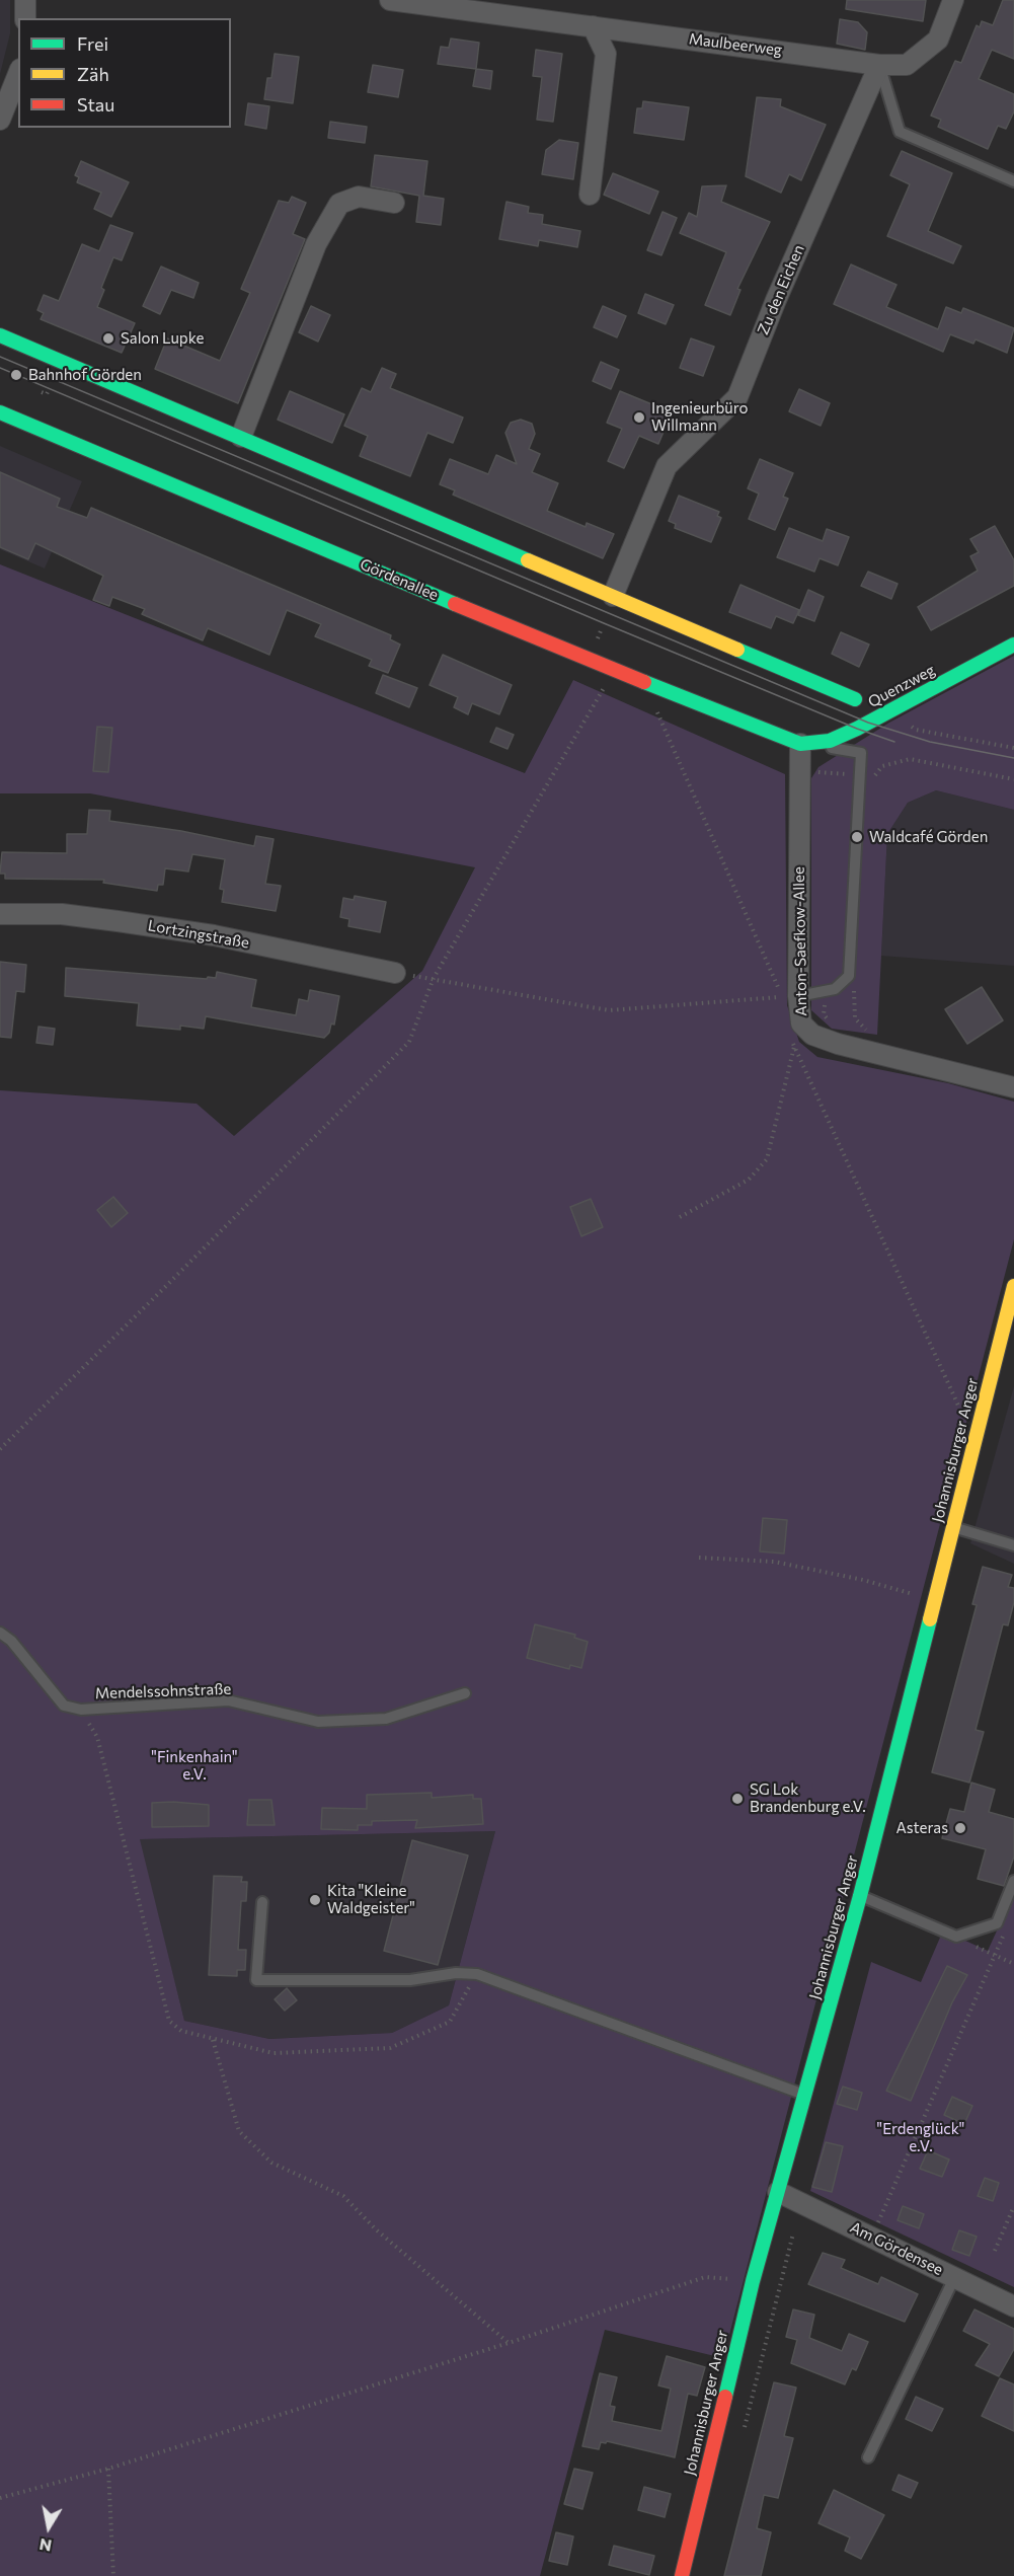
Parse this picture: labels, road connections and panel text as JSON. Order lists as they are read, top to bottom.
{
  "streets": {
    "street": [
      "Maulbeerweg",
      "Zu den Eichen",
      "Gördenallee",
      "Quenzweg",
      "Lortzingstraße",
      "Anton-Saefkow-Allee",
      "Johannisburger Anger",
      "Am Gördensee"
    ],
    "lane": ["Mendelssohnstraße"]
  },
  "crossings": [
    ["Maulbeerweg", "Zu den Eichen"],
    ["Gördenallee", "Quenzweg"],
    ["Gördenallee", "Anton-Saefkow-Allee"],
    ["Quenzweg", "Anton-Saefkow-Allee"],
    ["Johannisburger Anger", "Am Gördensee"]
  ],
  "parks": ["\"Finkenhain\" e.V.", "\"Erdenglück\" e.V."],
  "places": [
    "Salon Lupke",
    "Bahnhof Görden",
    "Ingenieurbüro Willmann",
    "Waldcafé Görden",
    "SG Lok Brandenburg e.V.",
    "Asteras",
    "Kita \"Kleine Waldgeister\""
  ],
  "legend": ["Frei", "Zäh", "Stau"],
  "north": "bottom"
}
